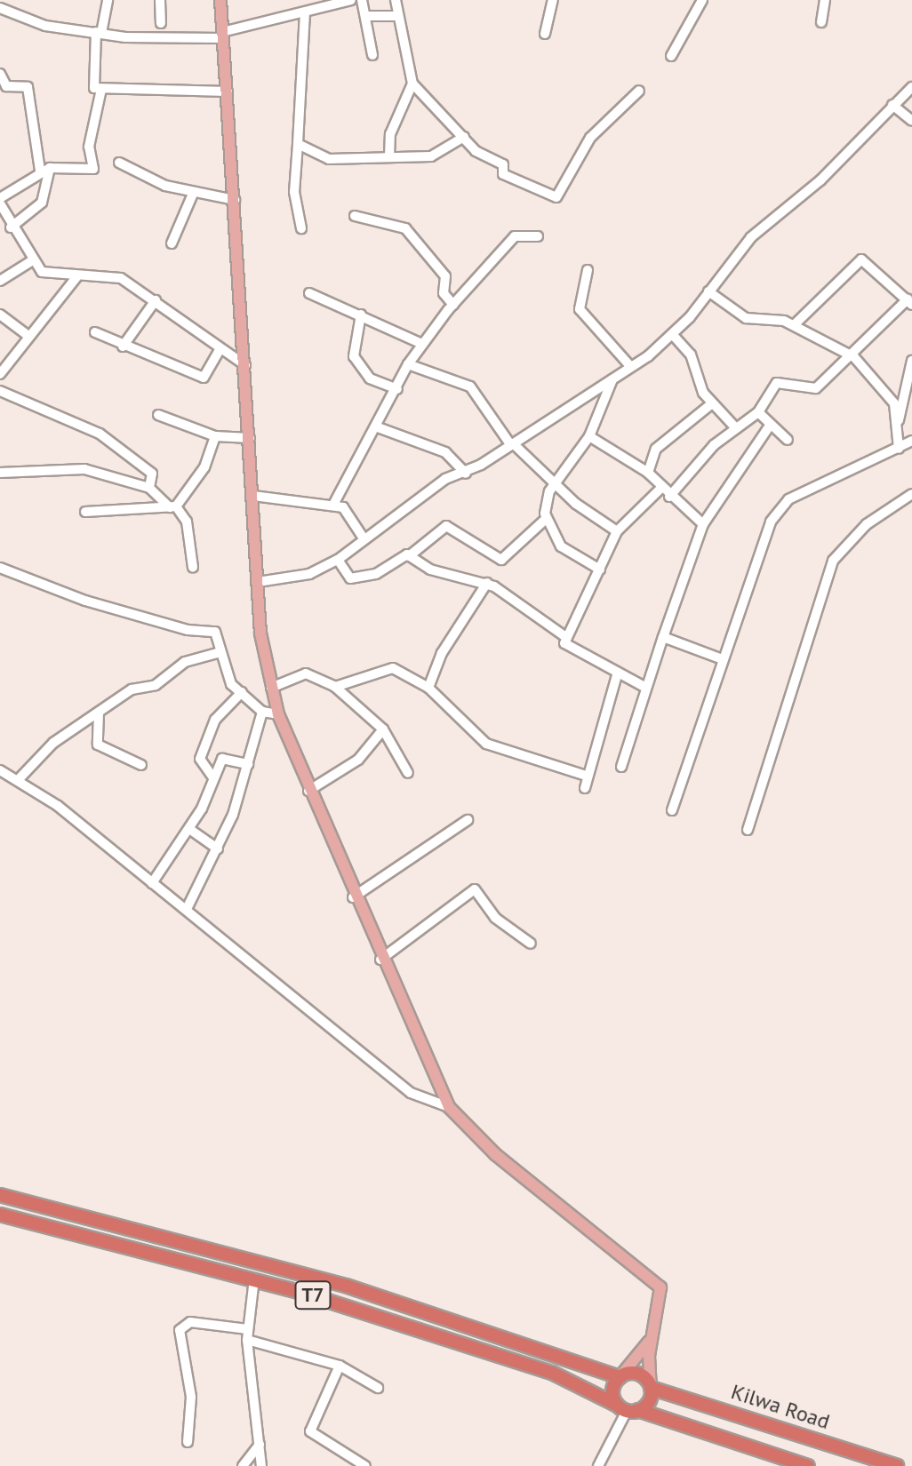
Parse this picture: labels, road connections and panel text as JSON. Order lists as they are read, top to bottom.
{
  "streets": {
    "highway": ["T7", "Kilwa Road"]
  },
  "crossings": [
    ["T7", "Kilwa Road"]
  ]
}
